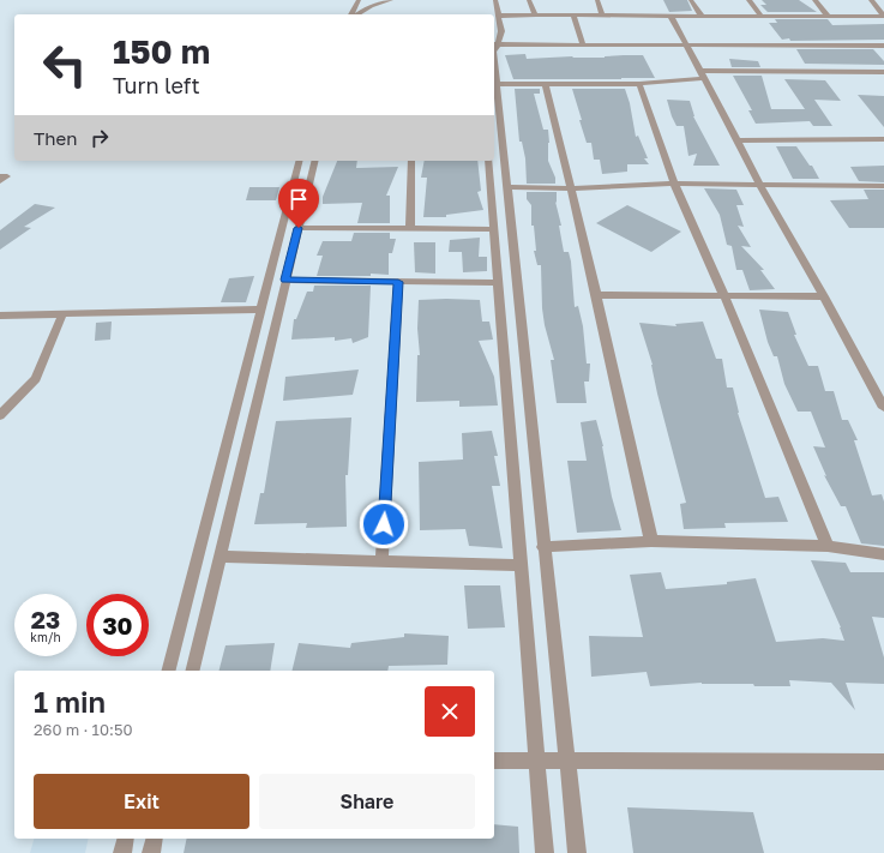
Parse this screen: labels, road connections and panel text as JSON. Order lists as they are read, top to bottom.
{
  "page": {
    "turn": ["150 m", "Turn left"],
    "then": "Then",
    "speed": "23 km/h",
    "limit": "30",
    "heading": ["1 min", "260 m · 10:50"],
    "buttons": ["Exit", "Share"]
  }
}
